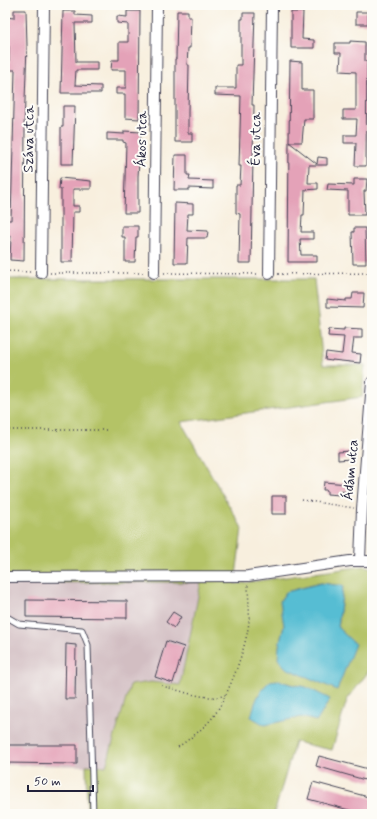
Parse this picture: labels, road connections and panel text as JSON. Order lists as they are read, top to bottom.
{
  "streets": {
    "street": [
      "Száva utca",
      "Ákos utca",
      "Éva utca",
      "Ádám utca"
    ]
  },
  "scale_bar": "50 m"
}
